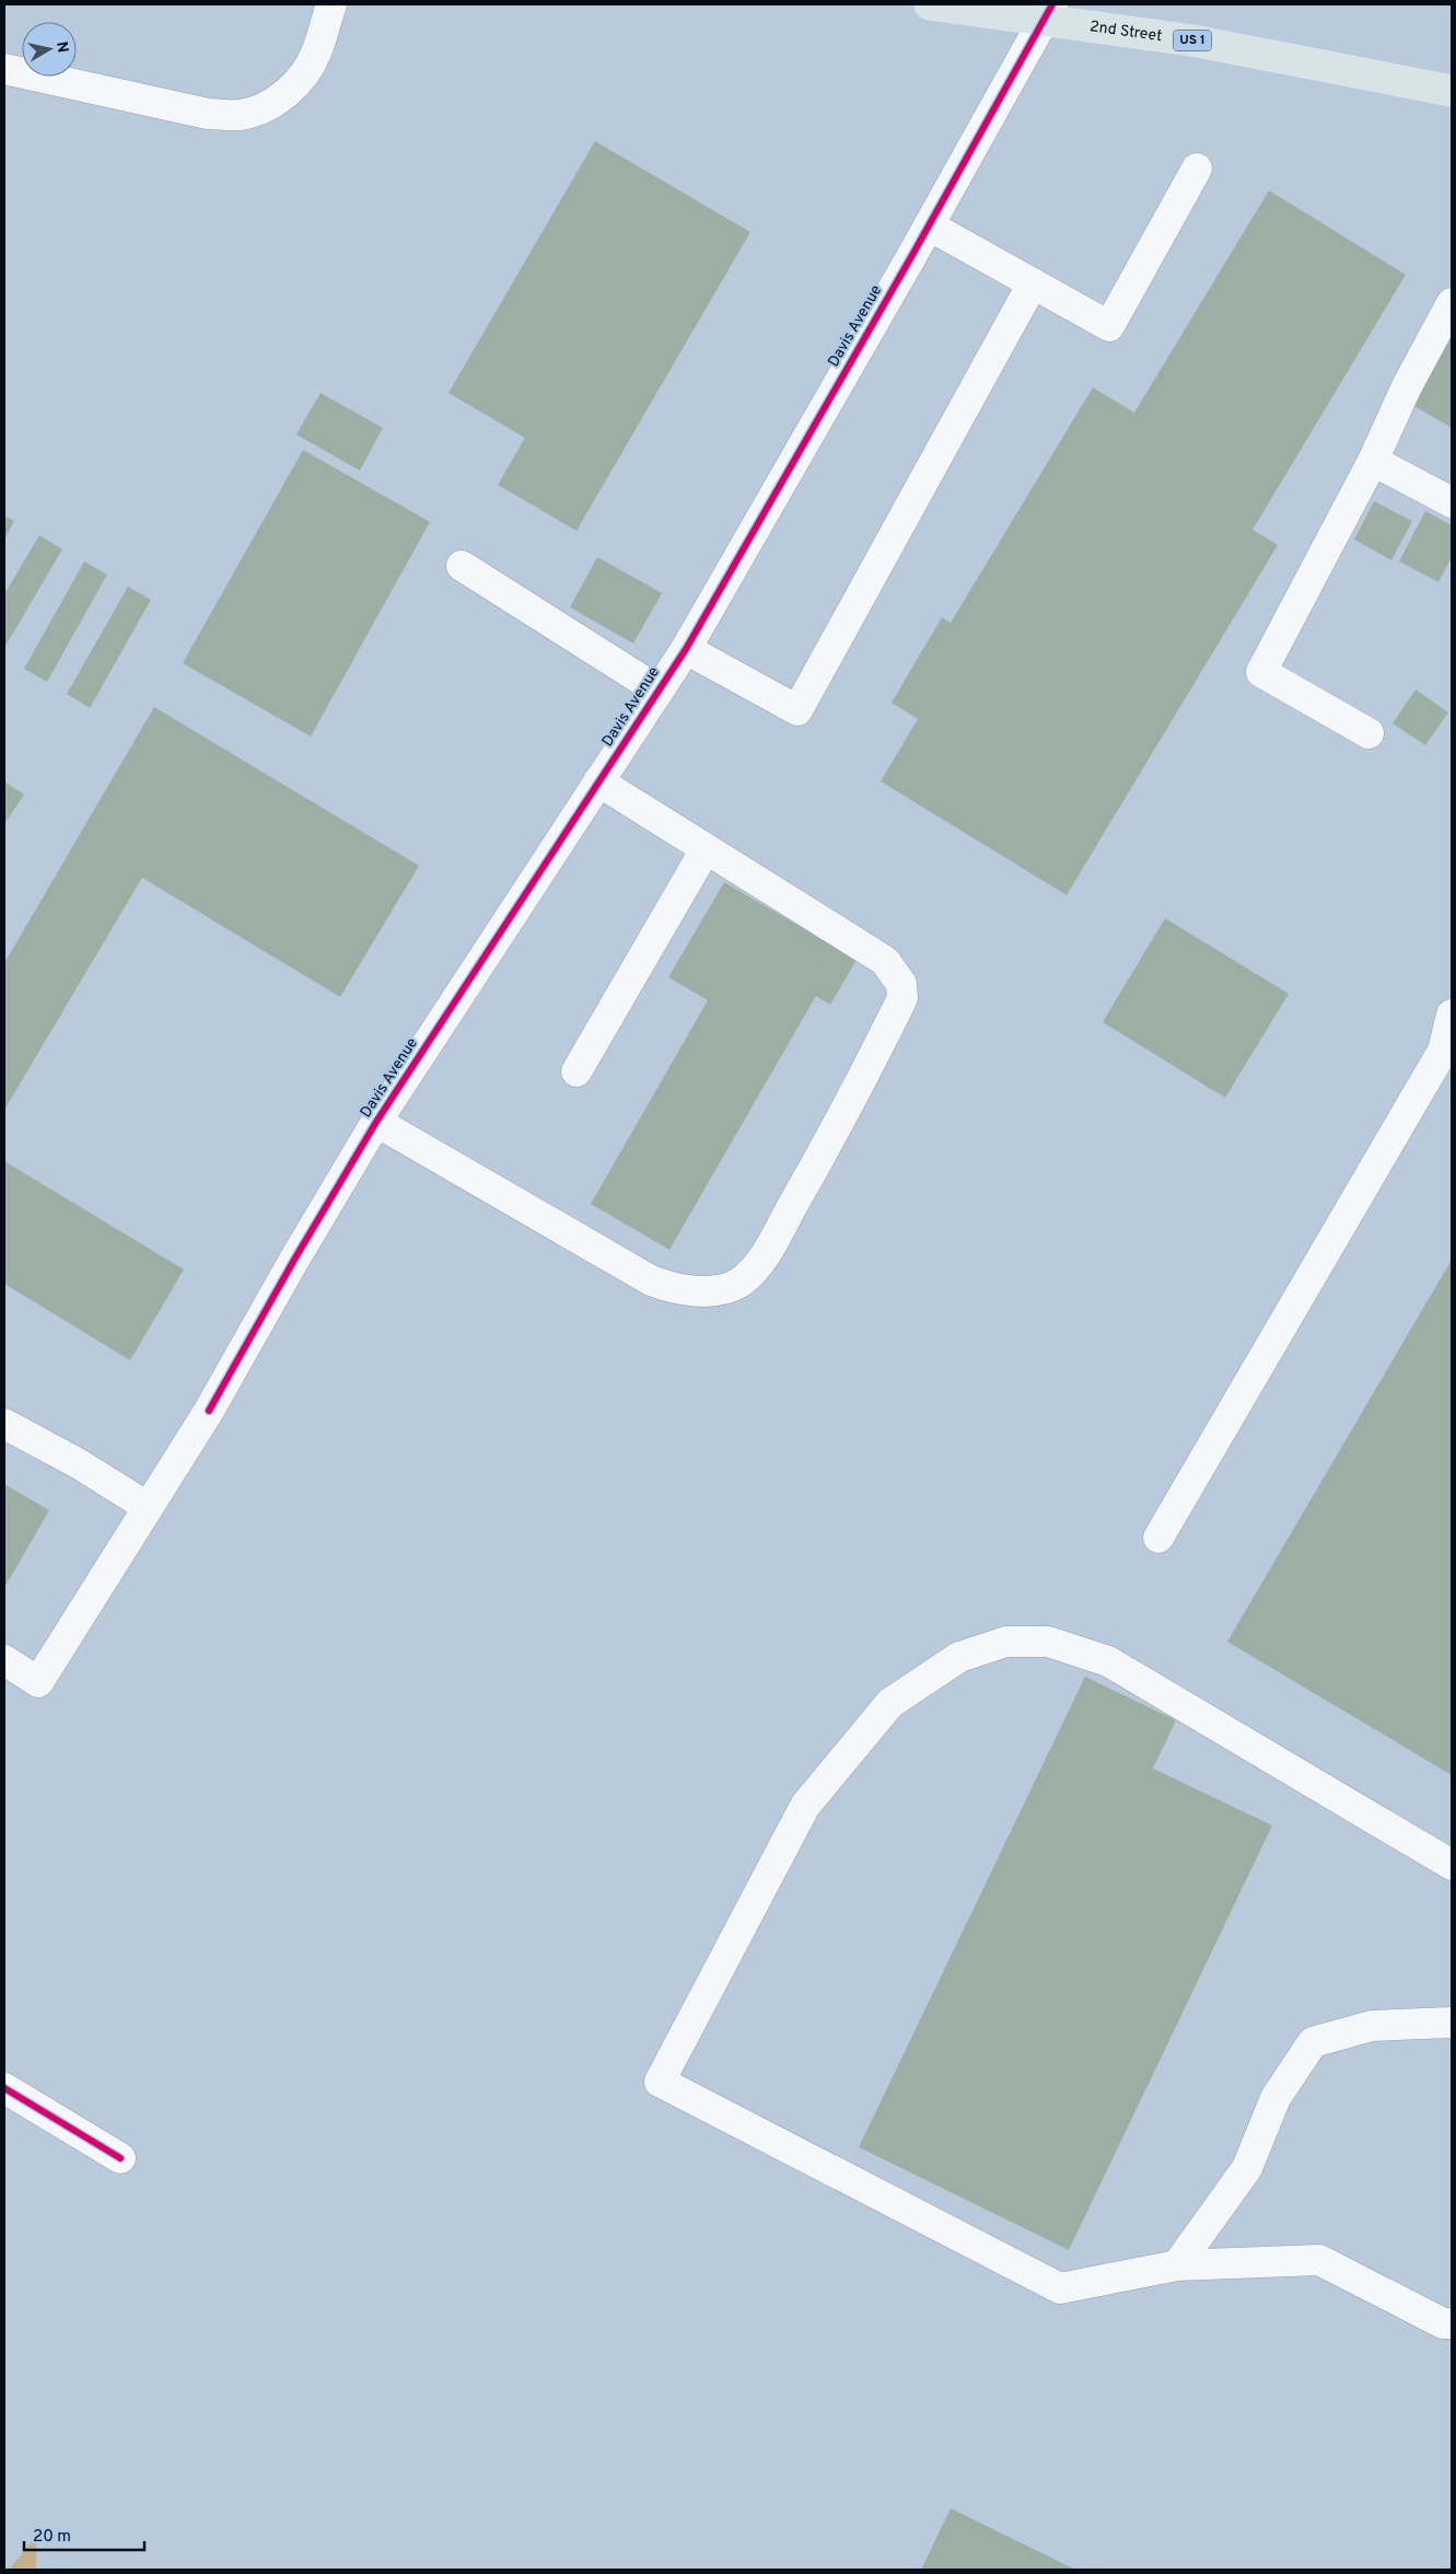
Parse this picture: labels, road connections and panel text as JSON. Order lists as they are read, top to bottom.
{
  "streets": {
    "main road": ["2nd Street", "US 1"],
    "street": ["Davis Avenue"]
  },
  "crossings": [
    ["2nd Street", "Davis Avenue"]
  ],
  "scale_bar": "20 m",
  "north": "right"
}
